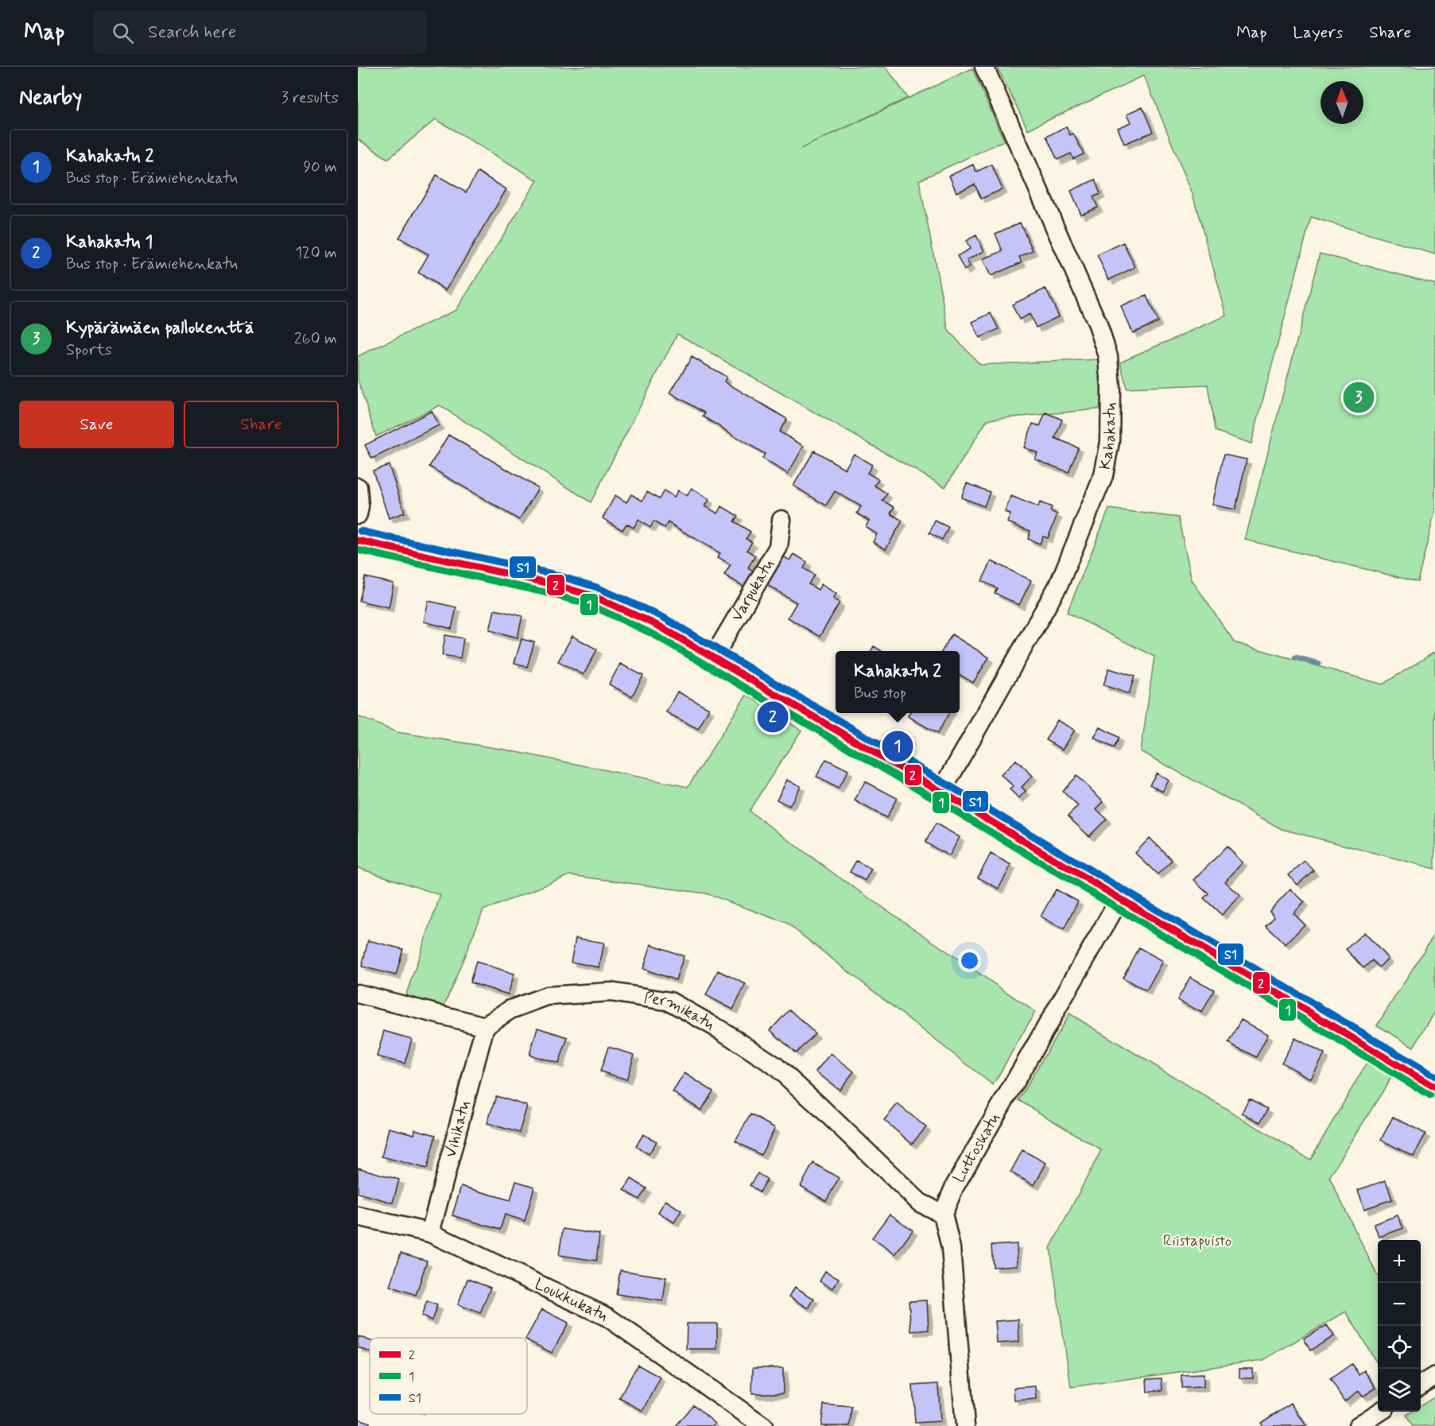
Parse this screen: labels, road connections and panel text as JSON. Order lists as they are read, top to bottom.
{
  "streets": {
    "street": [
      "Kahakatu",
      "Varpukatu",
      "Permikatu",
      "Vihikatu",
      "Luttoskatu",
      "Loukkukatu"
    ]
  },
  "crossings": [
    ["Permikatu", "Vihikatu"],
    ["Permikatu", "Luttoskatu"],
    ["Vihikatu", "Loukkukatu"]
  ],
  "parks": ["Riistapuisto"],
  "lines": ["transit line S1", "transit line 2", "transit line 1"],
  "legend": ["2", "1", "S1"],
  "north": "top",
  "page": {
    "header": "Map",
    "search": "Search here",
    "nav": ["Map", "Layers", "Share"],
    "heading": ["Nearby", "3 results"],
    "list": [
      {
        "mark": "1",
        "name": "Kahakatu 2",
        "note": "Bus stop · Erämiehenkatu",
        "value": "90 m"
      },
      {
        "mark": "2",
        "name": "Kahakatu 1",
        "note": "Bus stop · Erämiehenkatu",
        "value": "120 m"
      },
      {
        "mark": "3",
        "name": "Kypärämäen pallokenttä",
        "note": "Sports",
        "value": "260 m"
      }
    ],
    "pins": ["3", "2", "1"],
    "buttons": ["Save", "Share"],
    "popup": ["Kahakatu 2", "Bus stop"],
    "map_buttons": ["+", "−"]
  }
}
